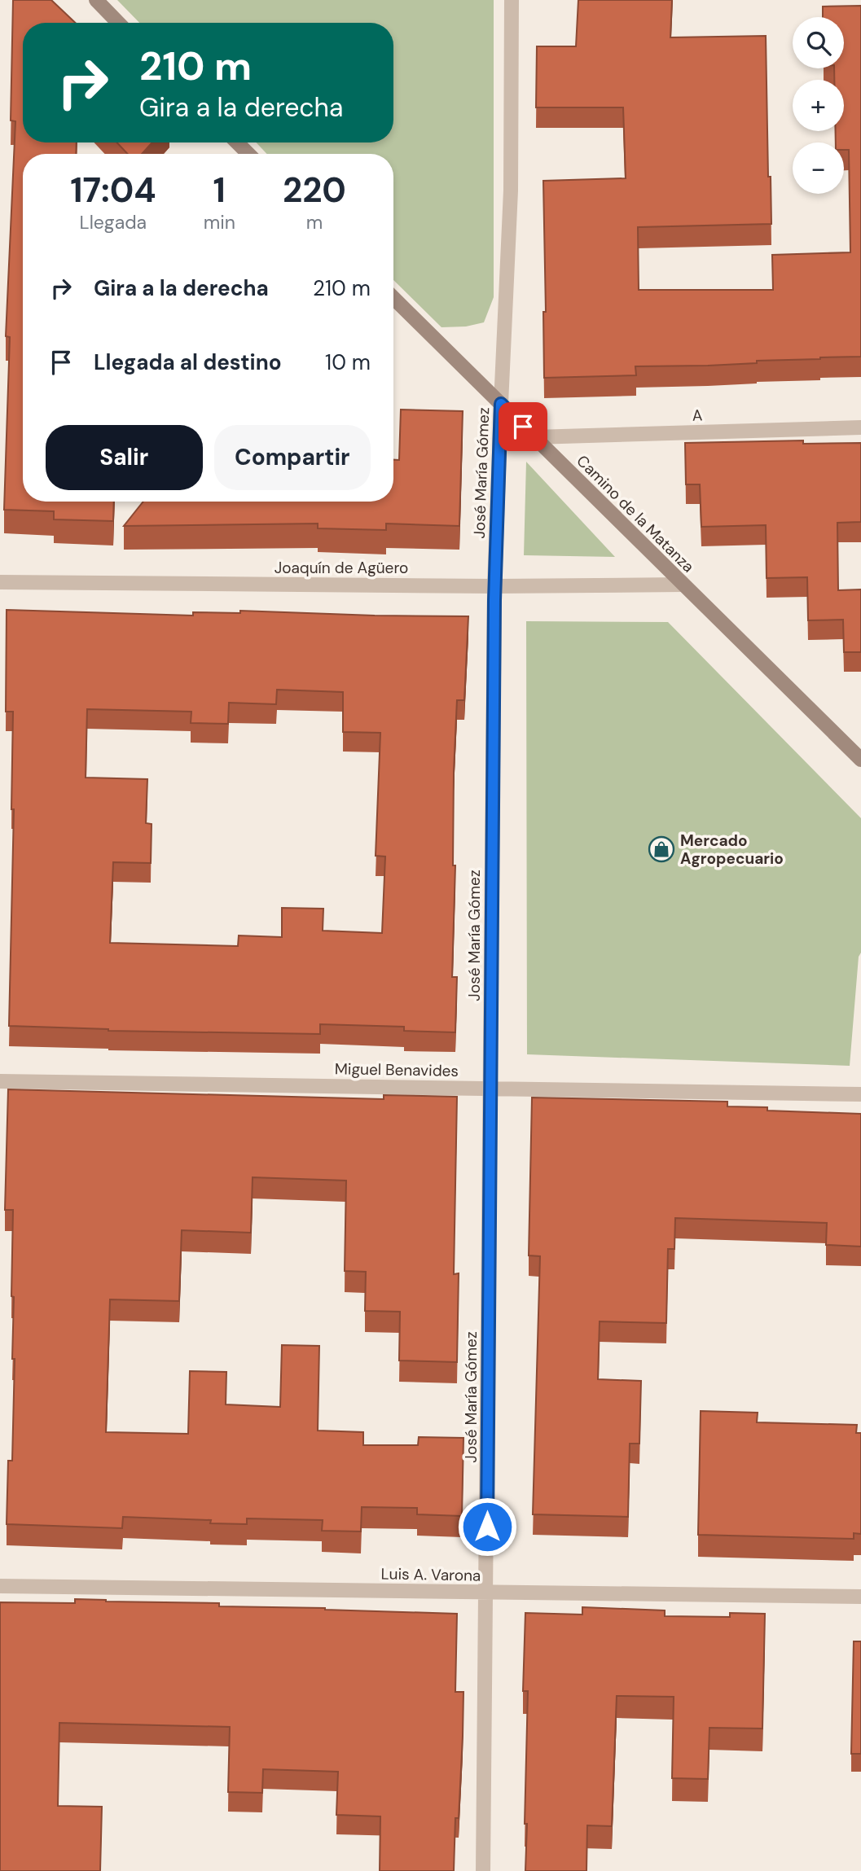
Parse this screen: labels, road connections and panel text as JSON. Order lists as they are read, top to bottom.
{
  "streets": {
    "main road": ["Camino de la Matanza"],
    "street": [
      "A",
      "José María Gómez",
      "Joaquín de Agüero",
      "Miguel Benavides",
      "Luis A. Varona"
    ]
  },
  "crossings": [
    ["A", "Camino de la Matanza"],
    ["José María Gómez", "Camino de la Matanza"],
    ["José María Gómez", "Joaquín de Agüero"],
    ["José María Gómez", "Miguel Benavides"],
    ["José María Gómez", "Luis A. Varona"],
    ["Camino de la Matanza", "Joaquín de Agüero"]
  ],
  "places": {
    "shop": ["Mercado Agropecuario"]
  },
  "page": {
    "map_buttons": ["+", "−"],
    "turn": ["210 m", "Gira a la derecha"],
    "eta": [
      "17:04",
      "Llegada",
      "1",
      "min",
      "220",
      "m"
    ],
    "list": [
      {
        "name": "Gira a la derecha",
        "value": "210 m"
      },
      {
        "name": "Llegada al destino",
        "value": "10 m"
      }
    ],
    "buttons": ["Salir", "Compartir"]
  }
}
